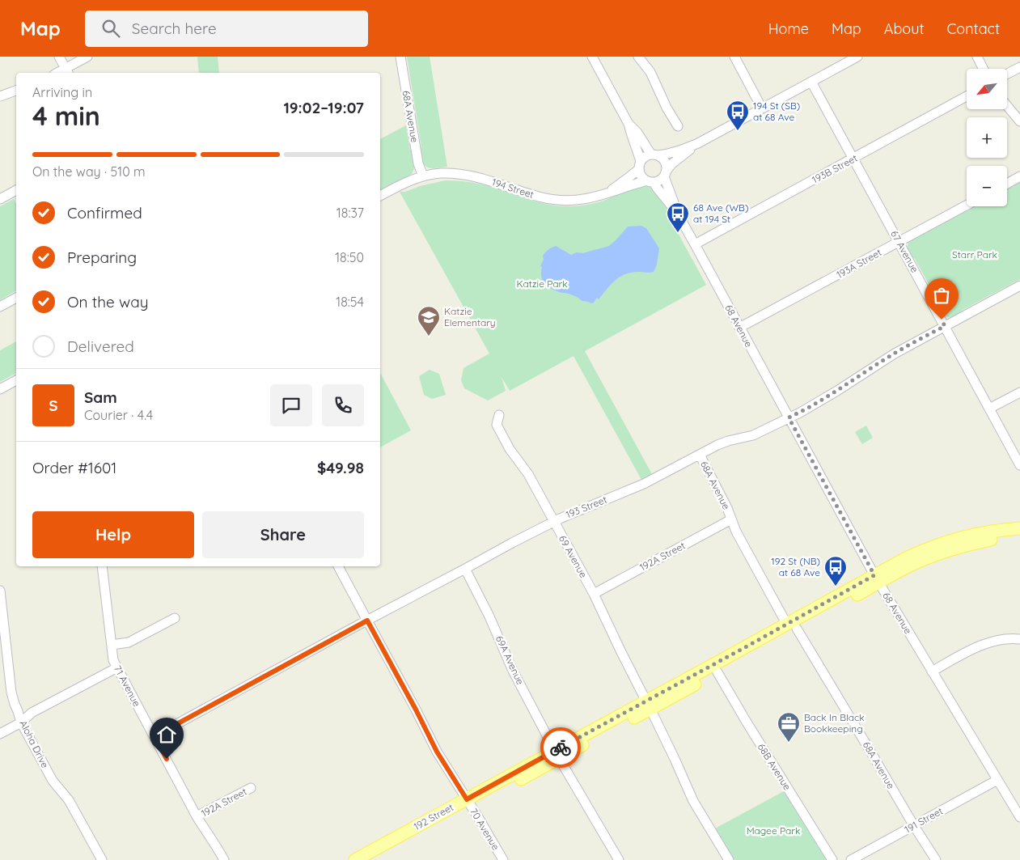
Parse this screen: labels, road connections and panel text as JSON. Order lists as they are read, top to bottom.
{
  "streets": {
    "main road": ["192 Street"],
    "street": [
      "68A Avenue",
      "193B Street",
      "194 Street",
      "67 Avenue",
      "193A Street",
      "68 Avenue",
      "193 Street",
      "69 Avenue",
      "192A Street",
      "69A Avenue",
      "71 Avenue",
      "Aloha Drive",
      "68B Avenue",
      "191 Street",
      "70 Avenue"
    ]
  },
  "crossings": [
    ["68A Avenue", "194 Street"],
    ["68A Avenue", "193 Street"],
    ["68A Avenue", "192A Street"],
    ["68A Avenue", "192 Street"],
    ["68A Avenue", "191 Street"],
    ["193B Street", "67 Avenue"],
    ["193B Street", "68 Avenue"],
    ["194 Street", "68 Avenue"],
    ["67 Avenue", "193A Street"],
    ["67 Avenue", "193 Street"],
    ["193A Street", "68 Avenue"],
    ["68 Avenue", "193 Street"],
    ["68 Avenue", "192 Street"],
    ["68 Avenue", "191 Street"],
    ["193 Street", "69 Avenue"],
    ["193 Street", "69A Avenue"],
    ["193 Street", "71 Avenue"],
    ["193 Street", "70 Avenue"],
    ["69 Avenue", "192A Street"],
    ["69 Avenue", "192 Street"],
    ["192A Street", "71 Avenue"],
    ["69A Avenue", "192 Street"],
    ["68B Avenue", "192 Street"],
    ["192 Street", "70 Avenue"]
  ],
  "parks": ["Starr Park", "Katzie Park", "Magee Park"],
  "places": {
    "bus stop": ["194 St (SB) at 68 Ave", "68 Ave (WB) at 194 St", "192 St (NB) at 68 Ave"],
    "school or university": ["Katzie Elementary"],
    "office": ["Back In Black Bookkeeping"]
  },
  "north": "bottom left",
  "page": {
    "header": "Map",
    "search": "Search here",
    "nav": [
      "Home",
      "Map",
      "About",
      "Contact"
    ],
    "map_buttons": ["+", "−"],
    "heading": ["4 min", "Arriving in", "19:02–19:07"],
    "panel": [
      "Sam",
      "Courier · 4.4",
      "Order #1601",
      "$49.98"
    ],
    "bar": "On the way · 510 m",
    "list": [
      ["Confirmed", "18:37"],
      ["Preparing", "18:50"],
      ["On the way", "18:54"],
      "Delivered"
    ],
    "round": "S",
    "buttons": ["Help", "Share"]
  }
}
